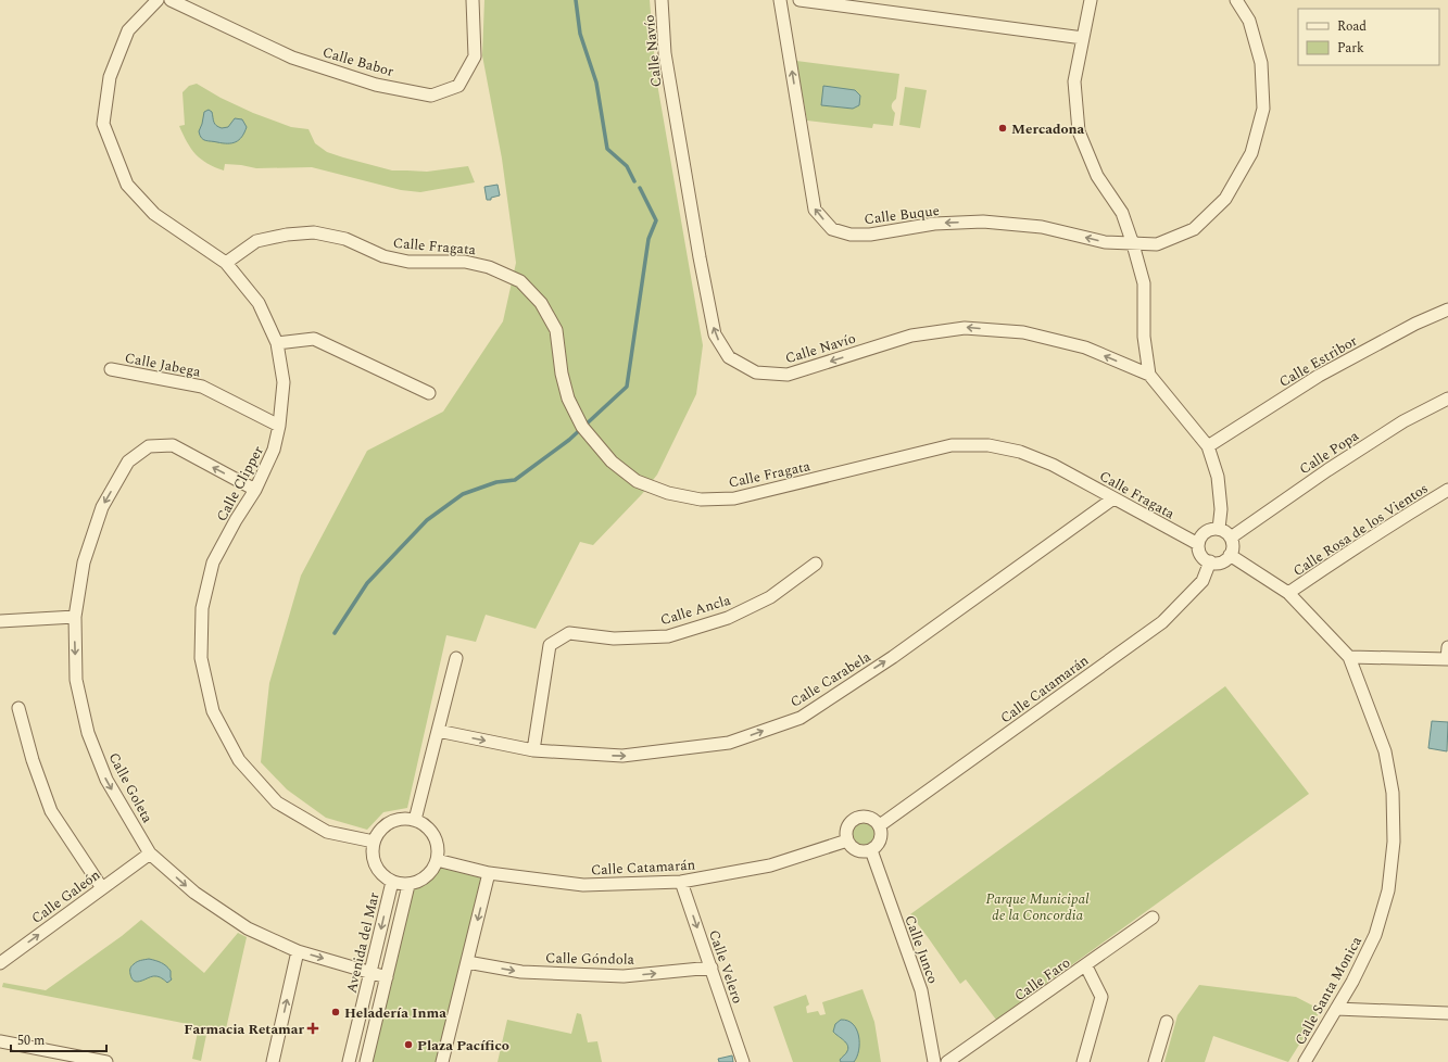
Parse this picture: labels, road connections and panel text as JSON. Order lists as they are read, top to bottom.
{
  "streets": {
    "street": [
      "Calle Navío",
      "Calle Babor",
      "Calle Buque",
      "Calle Fragata",
      "Calle Estribor",
      "Calle Jabega",
      "Calle Popa",
      "Calle Clipper",
      "Calle Rosa de los Vientos",
      "Calle Ancla",
      "Calle Carabela",
      "Calle Catamarán",
      "Calle Goleta",
      "Calle Galeón",
      "Avenida del Mar",
      "Calle Junco",
      "Calle Góndola",
      "Calle Velero",
      "Calle Faro",
      "Calle Santa Monica"
    ]
  },
  "crossings": [
    ["Calle Fragata", "Calle Popa"],
    ["Calle Fragata", "Calle Clipper"],
    ["Calle Fragata", "Calle Carabela"],
    ["Calle Fragata", "Calle Catamarán"],
    ["Calle Fragata", "Calle Santa Monica"],
    ["Calle Jabega", "Calle Clipper"],
    ["Calle Popa", "Calle Catamarán"],
    ["Calle Popa", "Calle Santa Monica"],
    ["Calle Clipper", "Calle Catamarán"],
    ["Calle Clipper", "Calle Goleta"],
    ["Calle Clipper", "Avenida del Mar"],
    ["Calle Rosa de los Vientos", "Calle Santa Monica"],
    ["Calle Ancla", "Calle Carabela"],
    ["Calle Catamarán", "Avenida del Mar"],
    ["Calle Catamarán", "Calle Junco"],
    ["Calle Catamarán", "Calle Velero"],
    ["Calle Catamarán", "Calle Santa Monica"],
    ["Calle Goleta", "Calle Galeón"],
    ["Calle Goleta", "Avenida del Mar"],
    ["Calle Góndola", "Calle Velero"]
  ],
  "one_way": [
    "Calle Carabela",
    "Calle Galeón",
    "Calle Góndola",
    "Calle Velero"
  ],
  "parks": ["Parque Municipal de la Concordia"],
  "places": {
    "other": ["Mercadona", "Heladería Inma", "Plaza Pacífico"],
    "health": ["Farmacia Retamar"]
  },
  "legend": ["Road", "Park"],
  "scale_bar": "50 m"
}
